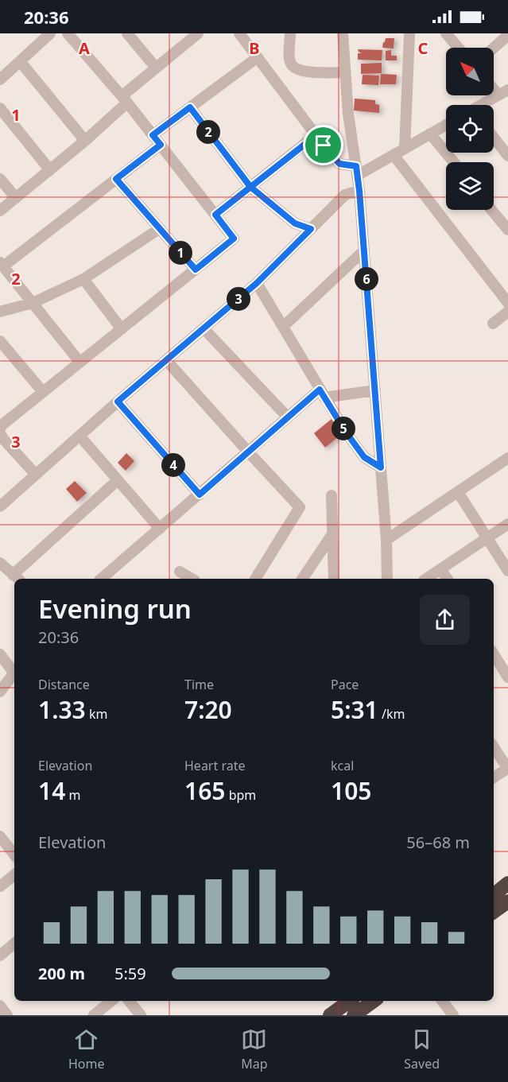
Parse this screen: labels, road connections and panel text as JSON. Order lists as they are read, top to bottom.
{
  "north": "top left",
  "page": {
    "status": "20:36",
    "pins": [
      "2",
      "1",
      "6",
      "3",
      "5",
      "4"
    ],
    "heading": ["Evening run", "20:36"],
    "stats": [
      ["Distance", "1.33 km"],
      ["Time", "7:20"],
      ["Pace", "5:31 /km"],
      ["Elevation", "14 m"],
      ["Heart rate", "165 bpm"],
      ["kcal", "105"]
    ],
    "chart": ["Elevation", "56–68 m"],
    "list": [
      {
        "name": "200 m",
        "note": "5:59"
      }
    ],
    "tabs": ["Home", "Map", "Saved"]
  },
  "grid": {
    "columns": ["A", "B", "C"],
    "rows": ["1", "2", "3"]
  }
}
